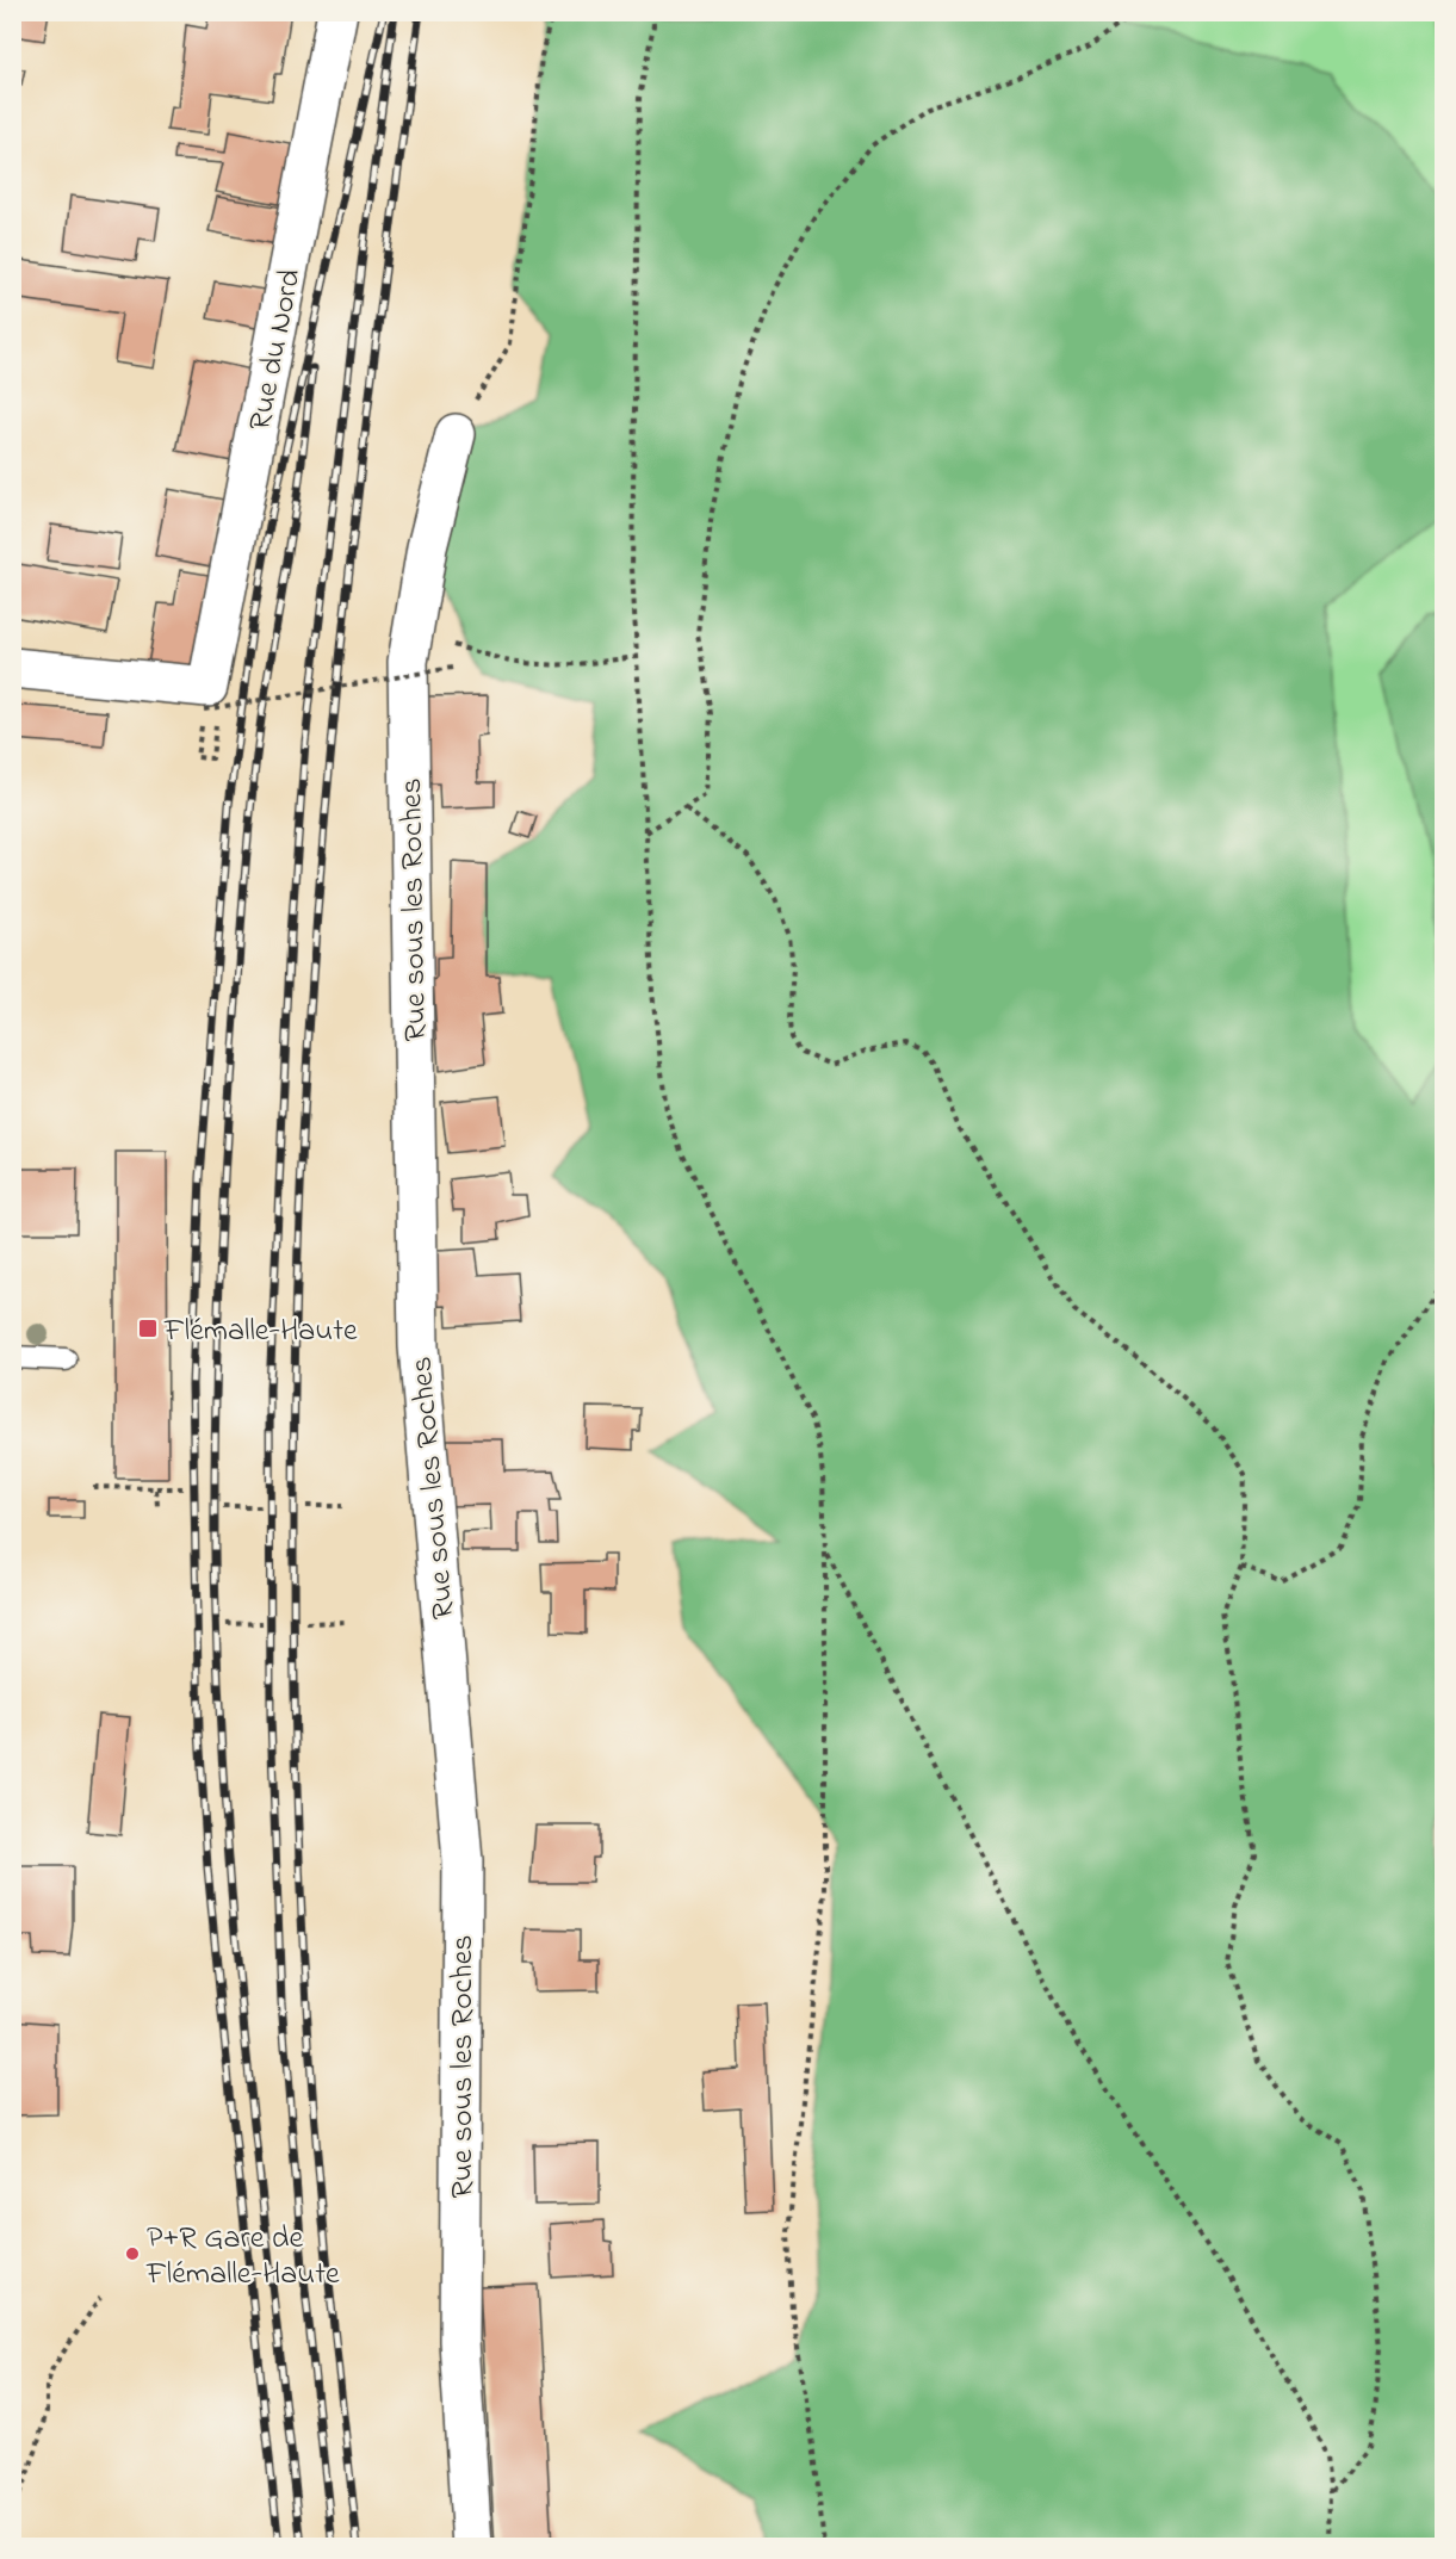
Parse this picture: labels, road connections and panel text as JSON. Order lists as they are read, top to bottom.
{
  "streets": {
    "street": ["Rue du Nord", "Rue sous les Roches"]
  },
  "places": {
    "transit": ["Flémalle-Haute"],
    "other": ["P+R Gare de Flémalle-Haute"]
  }
}
